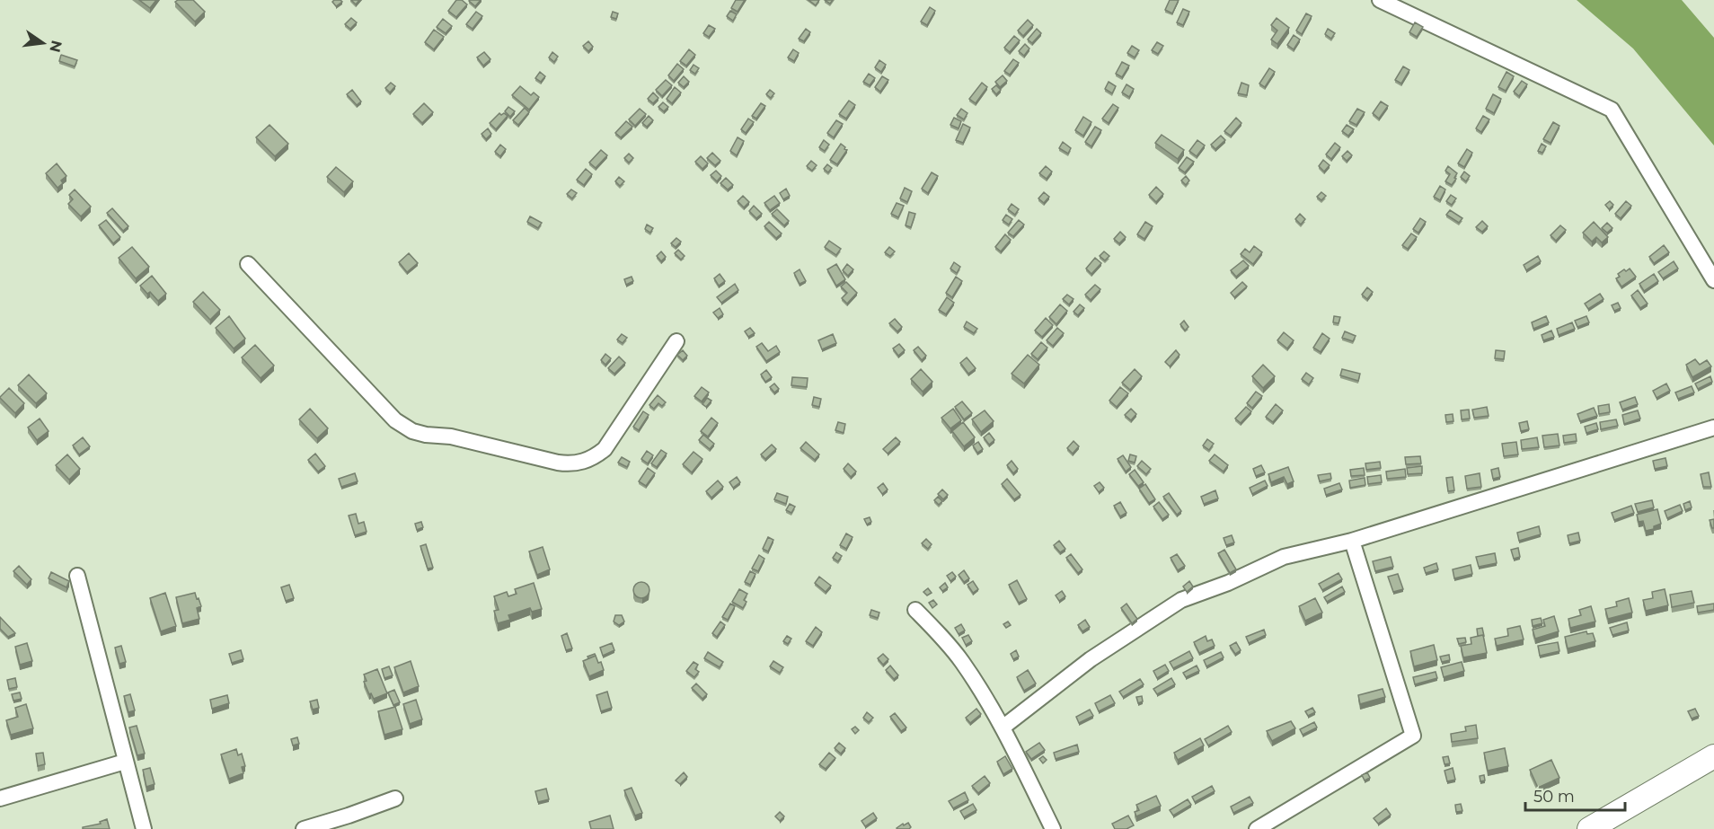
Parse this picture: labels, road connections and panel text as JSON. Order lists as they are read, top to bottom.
{
  "scale_bar": "50 m",
  "north": "right"
}
